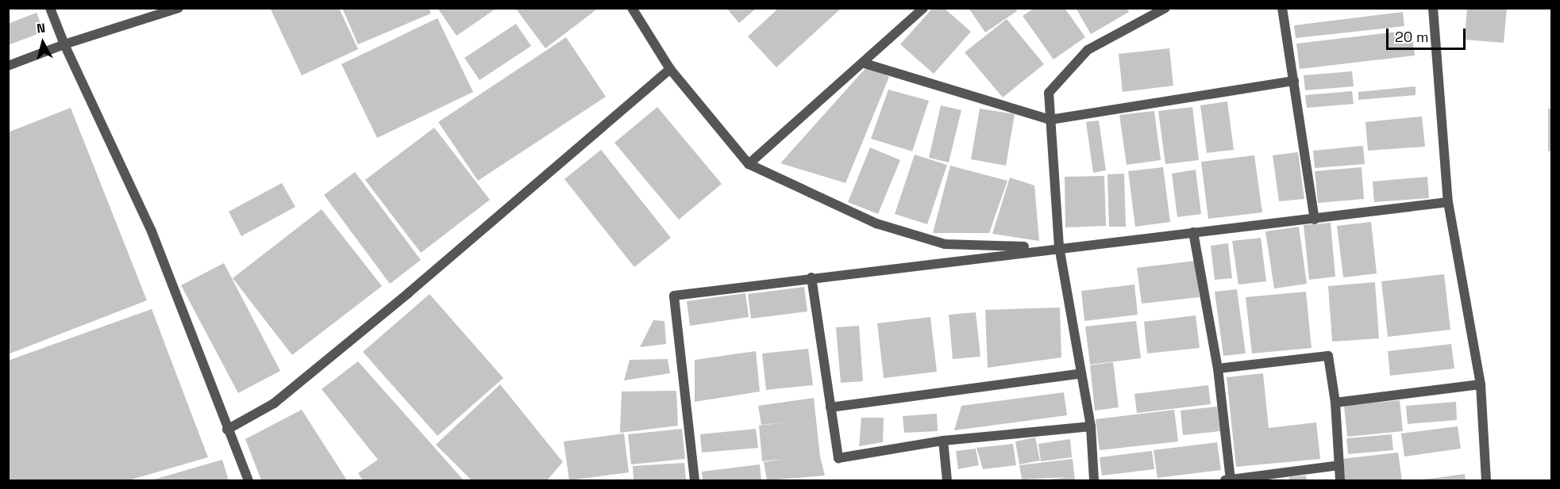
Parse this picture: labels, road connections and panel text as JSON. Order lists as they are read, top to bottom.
{
  "scale_bar": "20 m",
  "north": "top"
}
